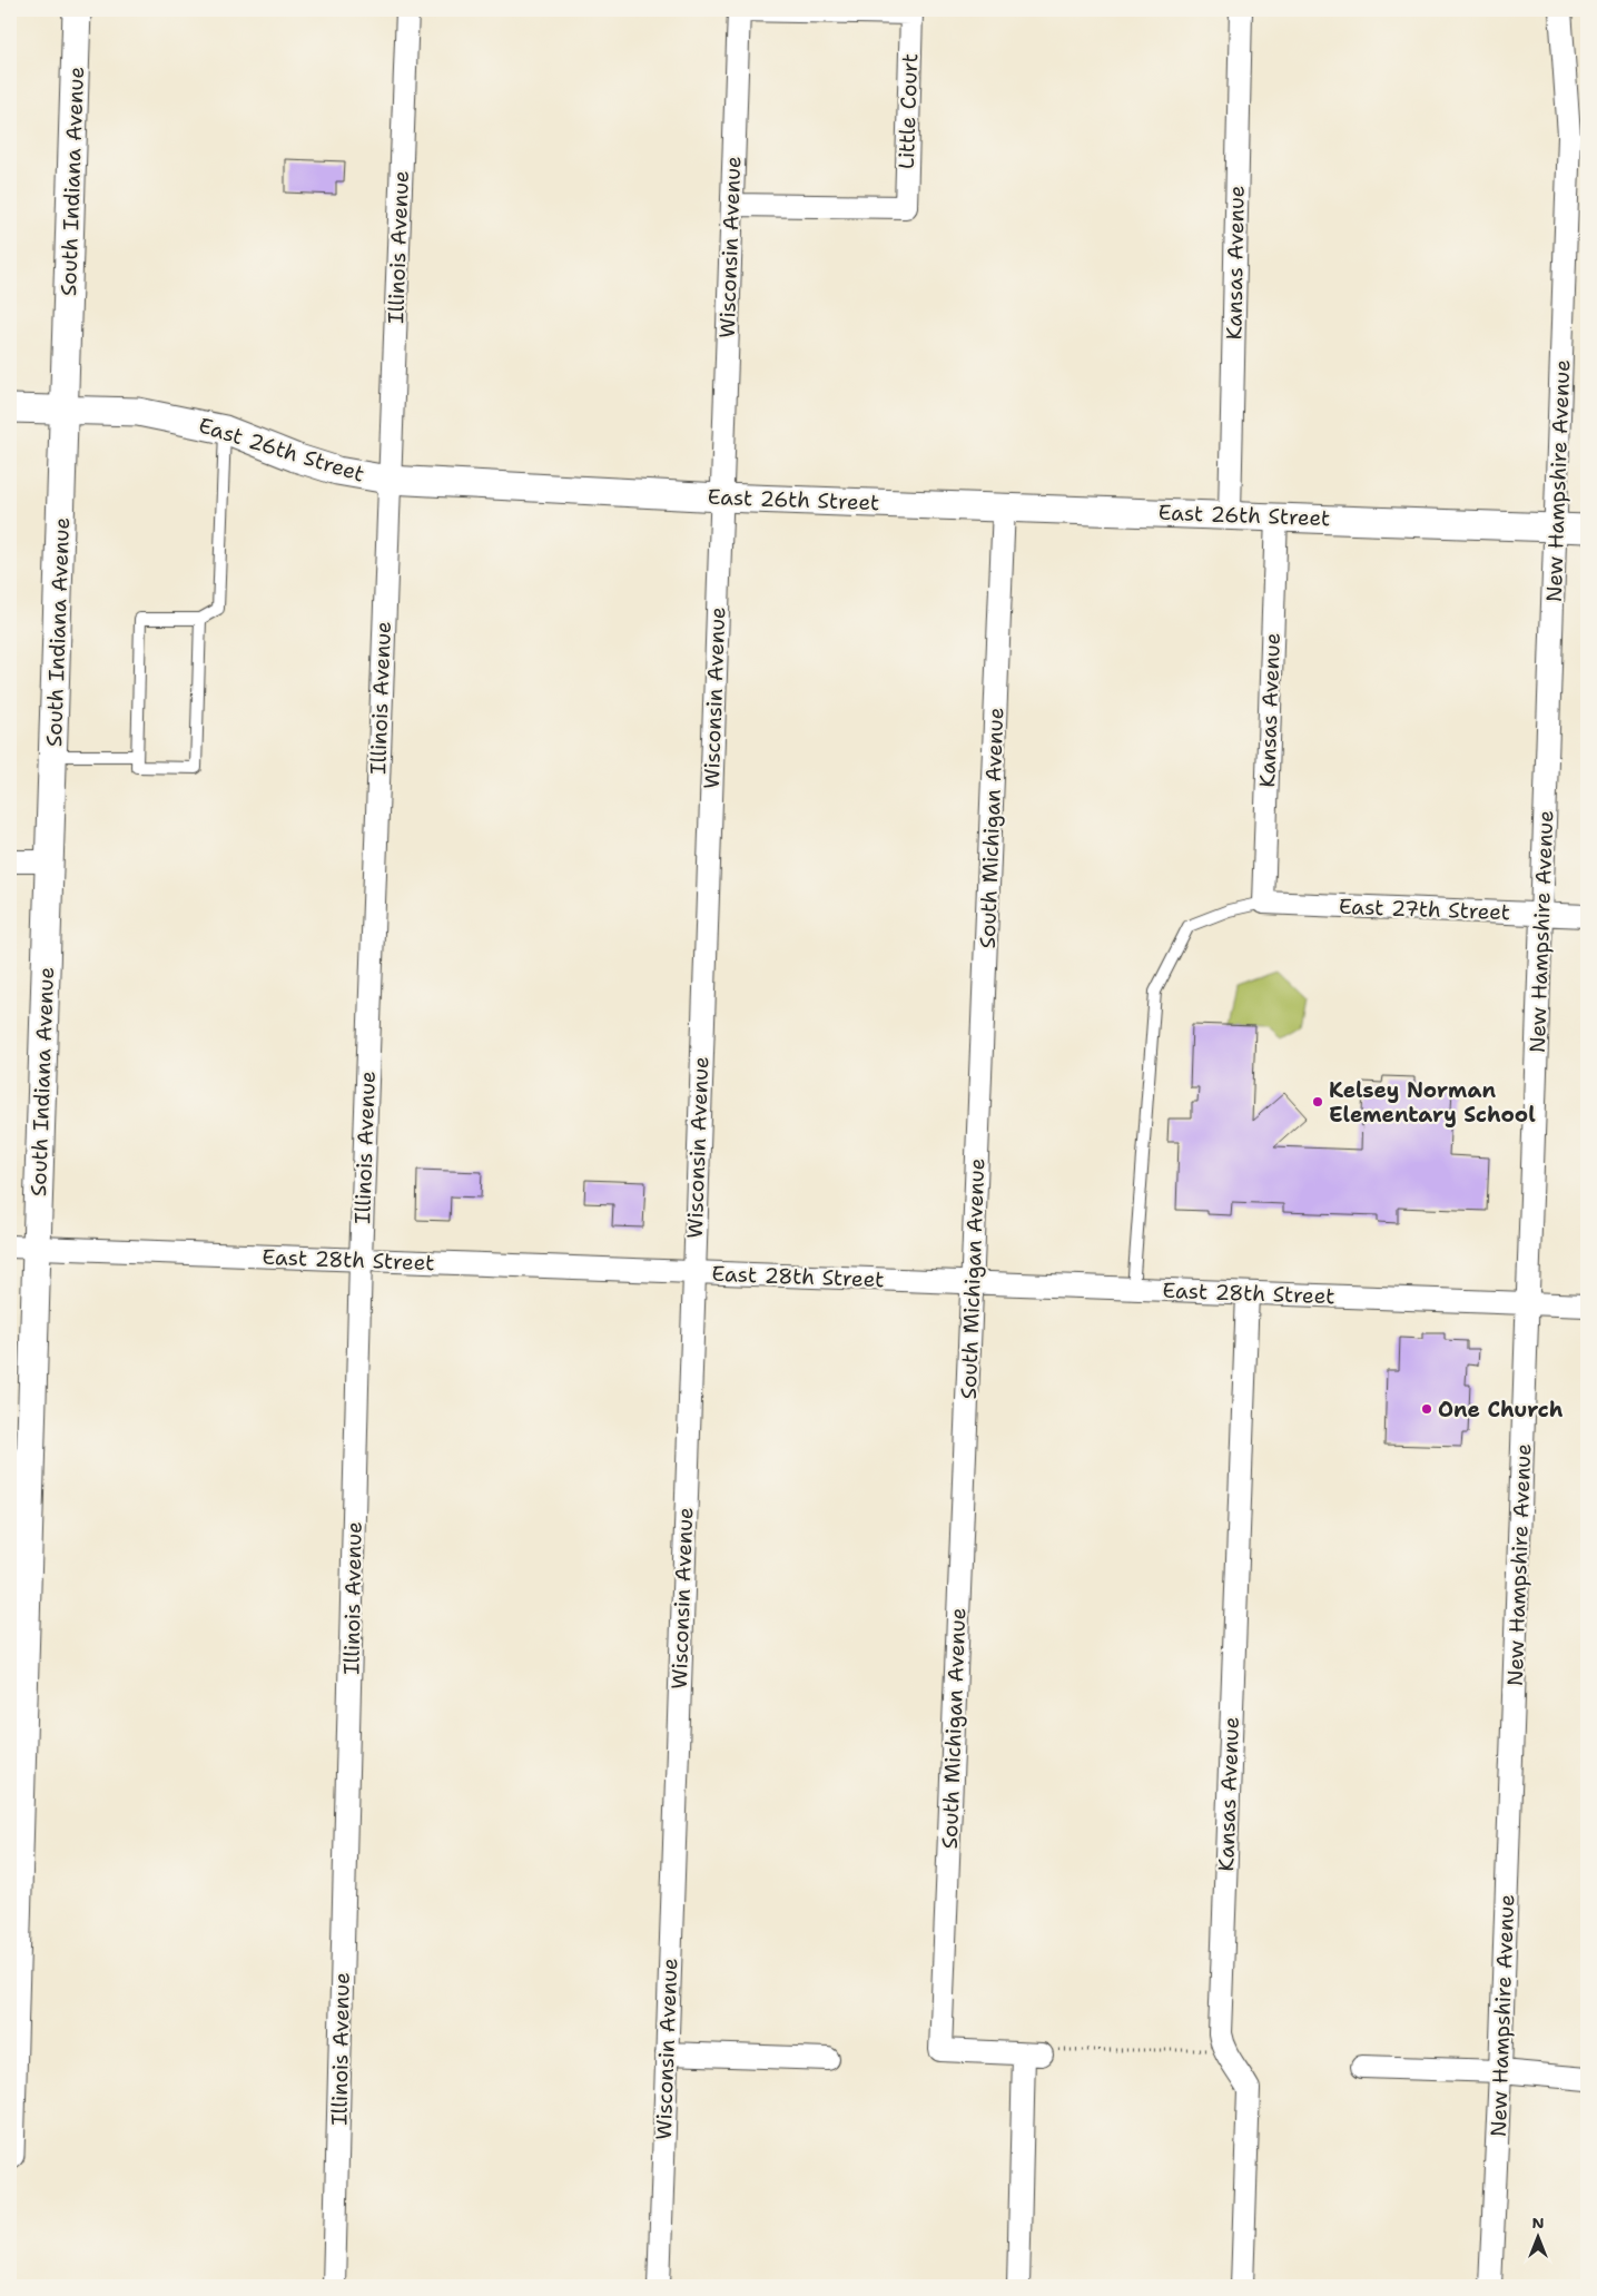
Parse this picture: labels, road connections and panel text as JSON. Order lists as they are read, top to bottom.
{
  "streets": {
    "street": [
      "Little Court",
      "South Indiana Avenue",
      "Illinois Avenue",
      "Wisconsin Avenue",
      "Kansas Avenue",
      "East 26th Street",
      "New Hampshire Avenue",
      "South Michigan Avenue",
      "East 27th Street",
      "East 28th Street"
    ]
  },
  "crossings": [
    ["Little Court", "Wisconsin Avenue"],
    ["South Indiana Avenue", "East 26th Street"],
    ["South Indiana Avenue", "East 28th Street"],
    ["Illinois Avenue", "East 26th Street"],
    ["Illinois Avenue", "East 28th Street"],
    ["Wisconsin Avenue", "East 26th Street"],
    ["Wisconsin Avenue", "East 28th Street"],
    ["Kansas Avenue", "East 26th Street"],
    ["Kansas Avenue", "East 27th Street"],
    ["Kansas Avenue", "East 28th Street"],
    ["East 26th Street", "New Hampshire Avenue"],
    ["East 26th Street", "South Michigan Avenue"],
    ["New Hampshire Avenue", "East 27th Street"],
    ["New Hampshire Avenue", "East 28th Street"],
    ["South Michigan Avenue", "East 28th Street"]
  ],
  "places": ["Kelsey Norman Elementary School", "One Church"],
  "north": "top"
}
